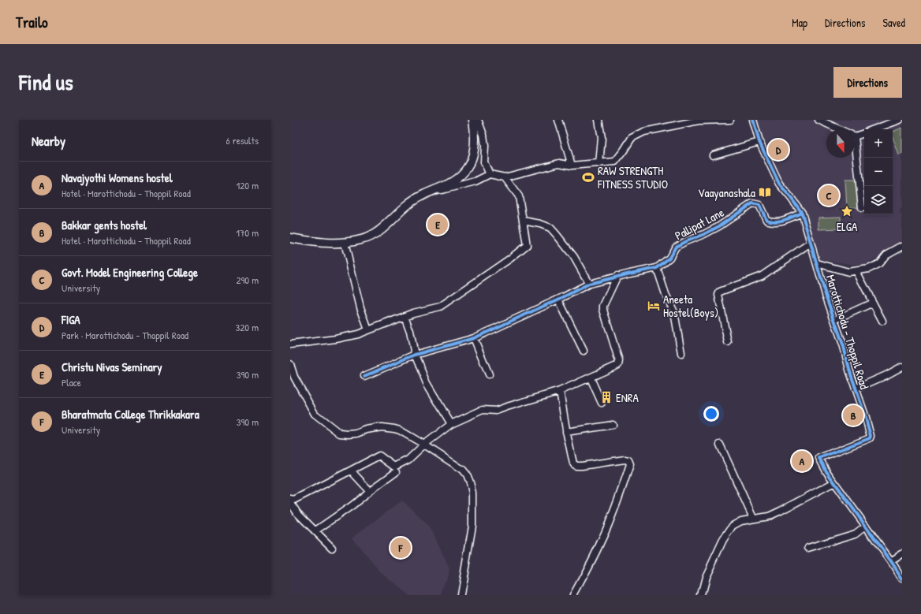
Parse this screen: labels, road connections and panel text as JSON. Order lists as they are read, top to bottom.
{
  "streets": {
    "street": ["Pallipat Lane", "Marottichodu - Thoppil Road"]
  },
  "crossings": [
    ["Pallipat Lane", "Marottichodu - Thoppil Road"]
  ],
  "places": {
    "sports": ["RAW STRENGTH FITNESS STUDIO"],
    "library": ["Vaayanashala"],
    "place": ["ELGA"],
    "hotel": ["Aneeta Hostel(Boys)"],
    "building": ["ENRA"]
  },
  "north": "bottom",
  "page": {
    "header": "Trailo",
    "nav": ["Map", "Directions", "Saved"],
    "title": "Find us",
    "buttons": "Directions",
    "heading": ["Nearby", "6 results"],
    "map_buttons": ["+", "−"],
    "pins": [
      "D",
      "C",
      "E",
      "B",
      "A",
      "F"
    ],
    "list": [
      {
        "mark": "A",
        "name": "Navajyothi Womens hostel",
        "note": "Hotel · Marottichodu - Thoppil Road",
        "value": "120 m"
      },
      {
        "mark": "B",
        "name": "Bakkar gents hostel",
        "note": "Hotel · Marottichodu - Thoppil Road",
        "value": "170 m"
      },
      {
        "mark": "C",
        "name": "Govt. Model Engineering College",
        "note": "University",
        "value": "290 m"
      },
      {
        "mark": "D",
        "name": "FIGA",
        "note": "Park · Marottichodu - Thoppil Road",
        "value": "320 m"
      },
      {
        "mark": "E",
        "name": "Christu Nivas Seminary",
        "note": "Place",
        "value": "390 m"
      },
      {
        "mark": "F",
        "name": "Bharatmata College Thrikkakara",
        "note": "University",
        "value": "390 m"
      }
    ]
  }
}
